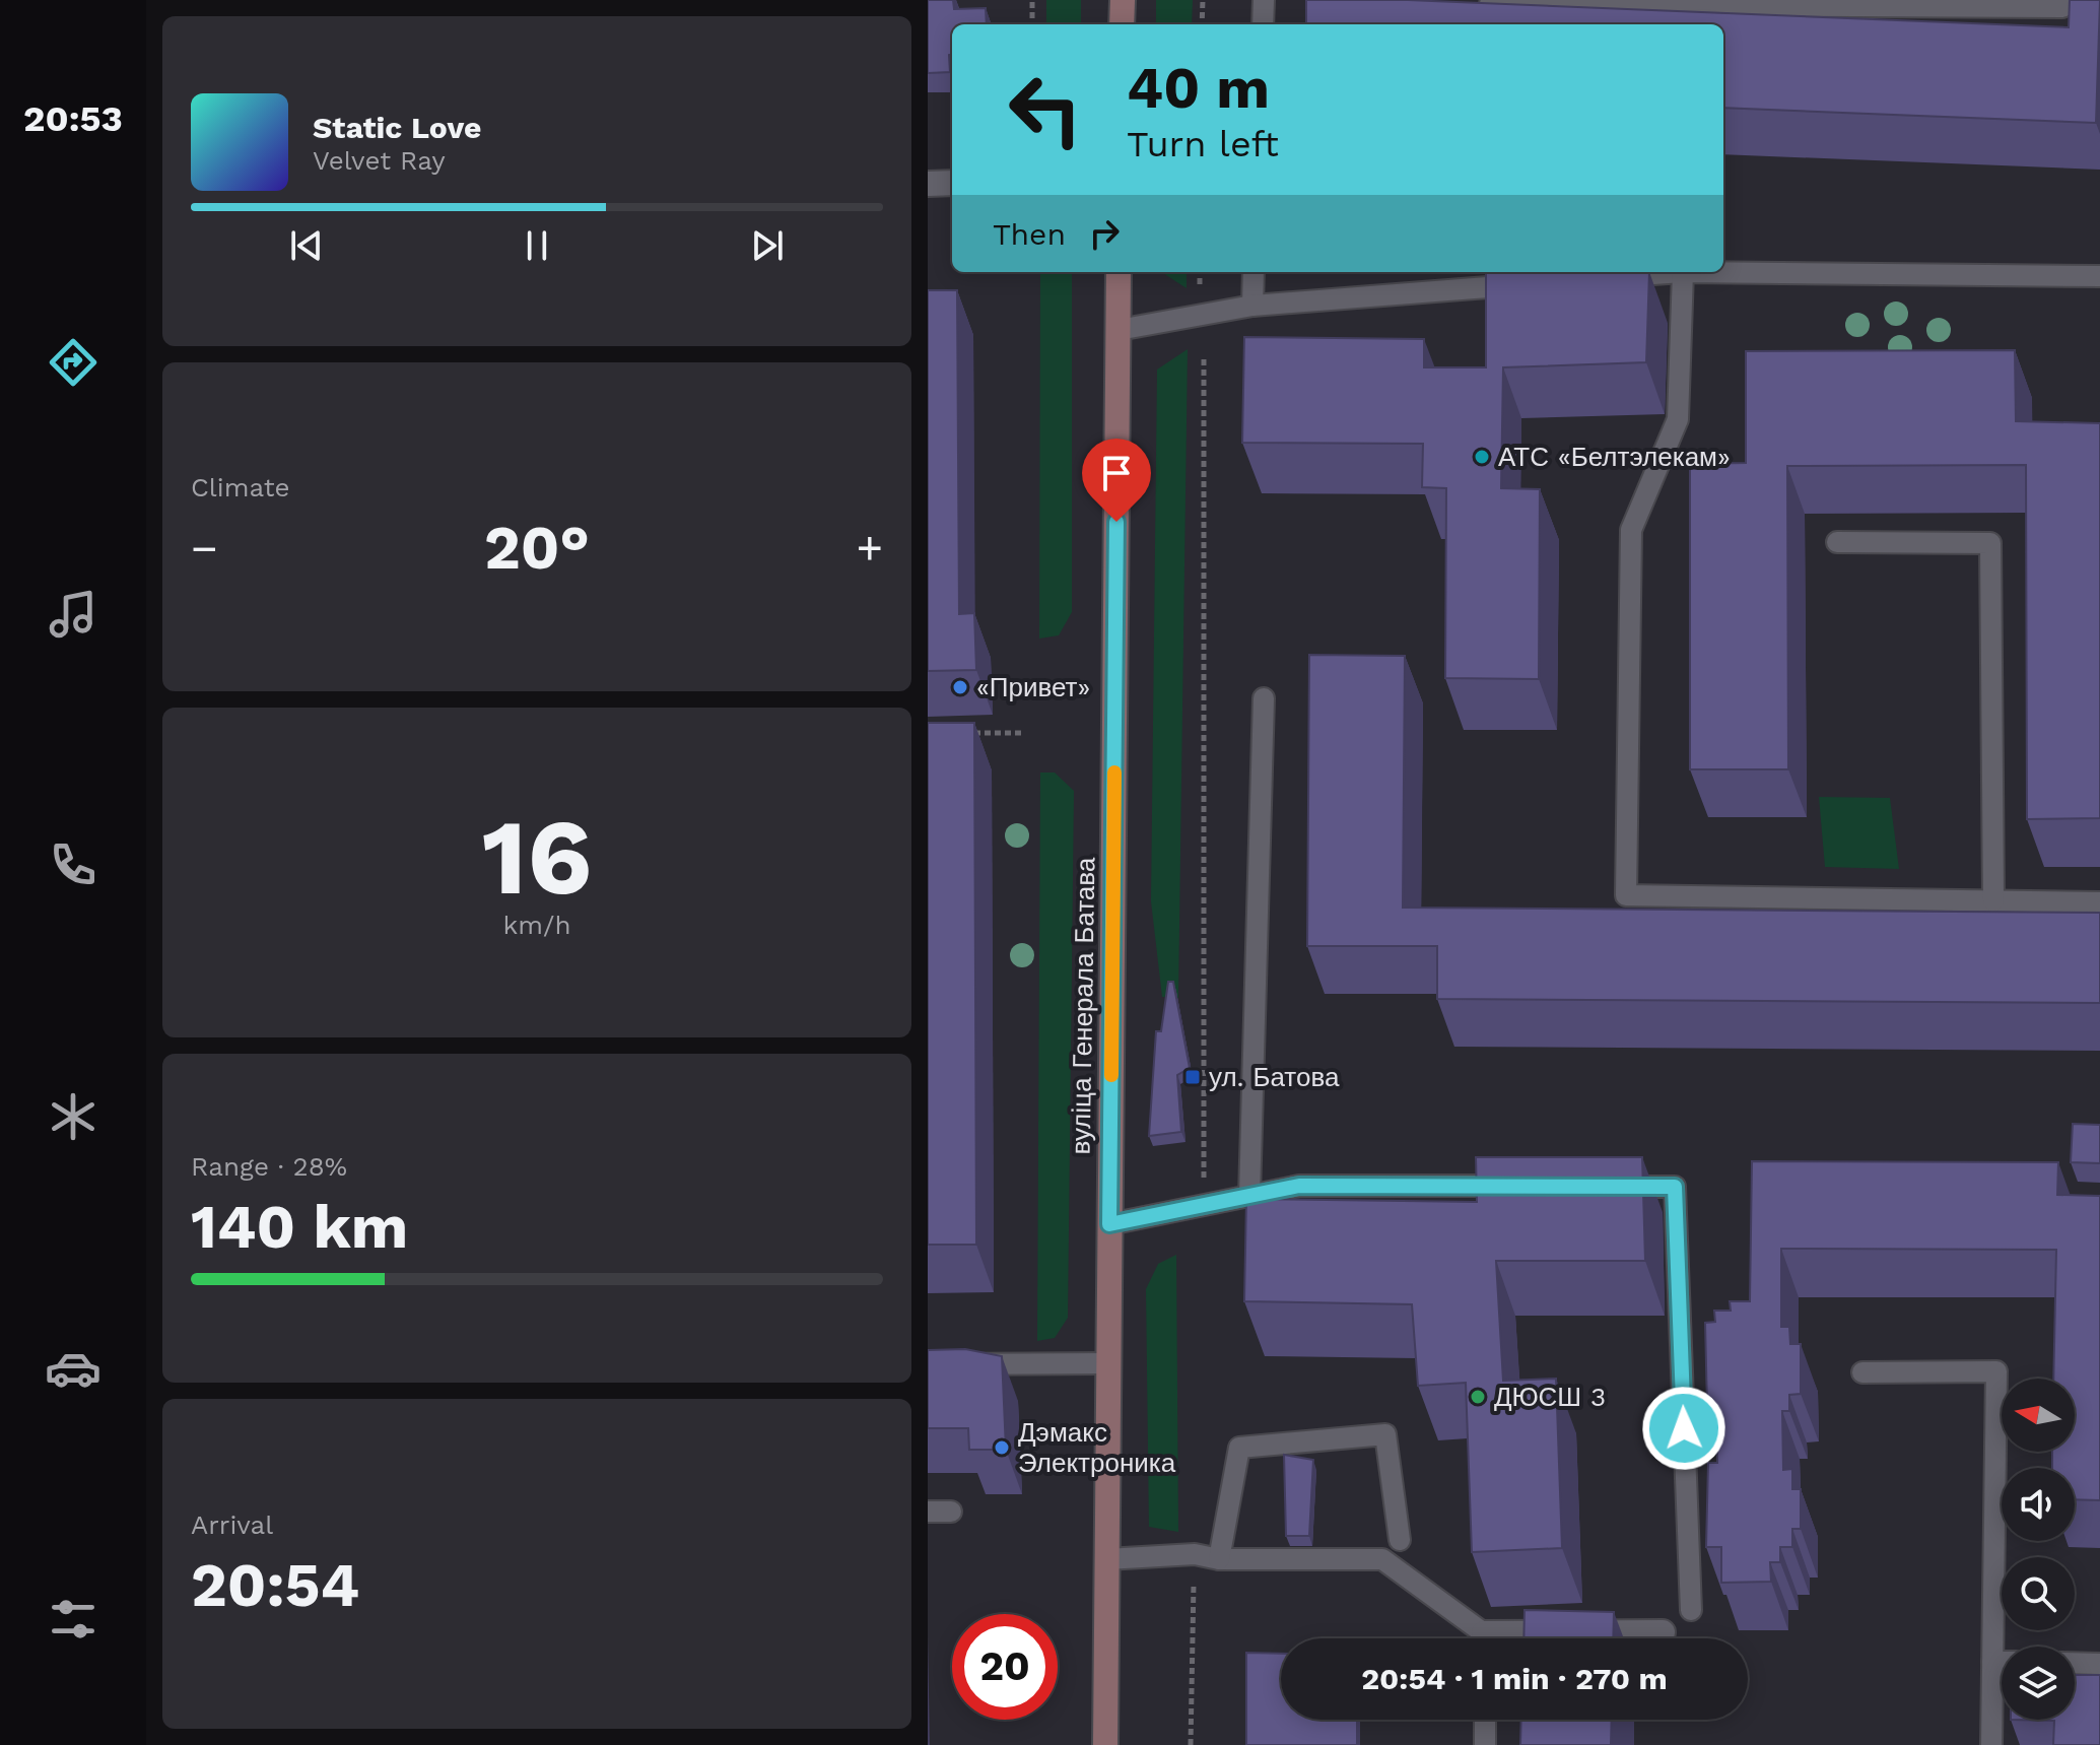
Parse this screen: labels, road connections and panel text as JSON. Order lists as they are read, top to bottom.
{
  "streets": {
    "street": ["вуліца Генерала Батава"]
  },
  "places": {
    "other": [
      "АТС «Белтэлекам»",
      "«Привет»",
      "ДЮСШ 3",
      "Дэмакс Электроника"
    ],
    "transit": ["ул. Батова"]
  },
  "north": "left",
  "page": {
    "tabs": "20:53",
    "turn": ["40 m", "Turn left"],
    "song": ["Static Love", "Velvet Ray"],
    "then": "Then",
    "tile": [
      "Climate",
      ["16", "km/h"],
      ["Range · 28%", "140 km"],
      ["Arrival", "20:54"]
    ],
    "heat": ["−", "20°", "+"],
    "limit": "20",
    "trip": "20:54 · 1 min · 270 m"
  }
}
